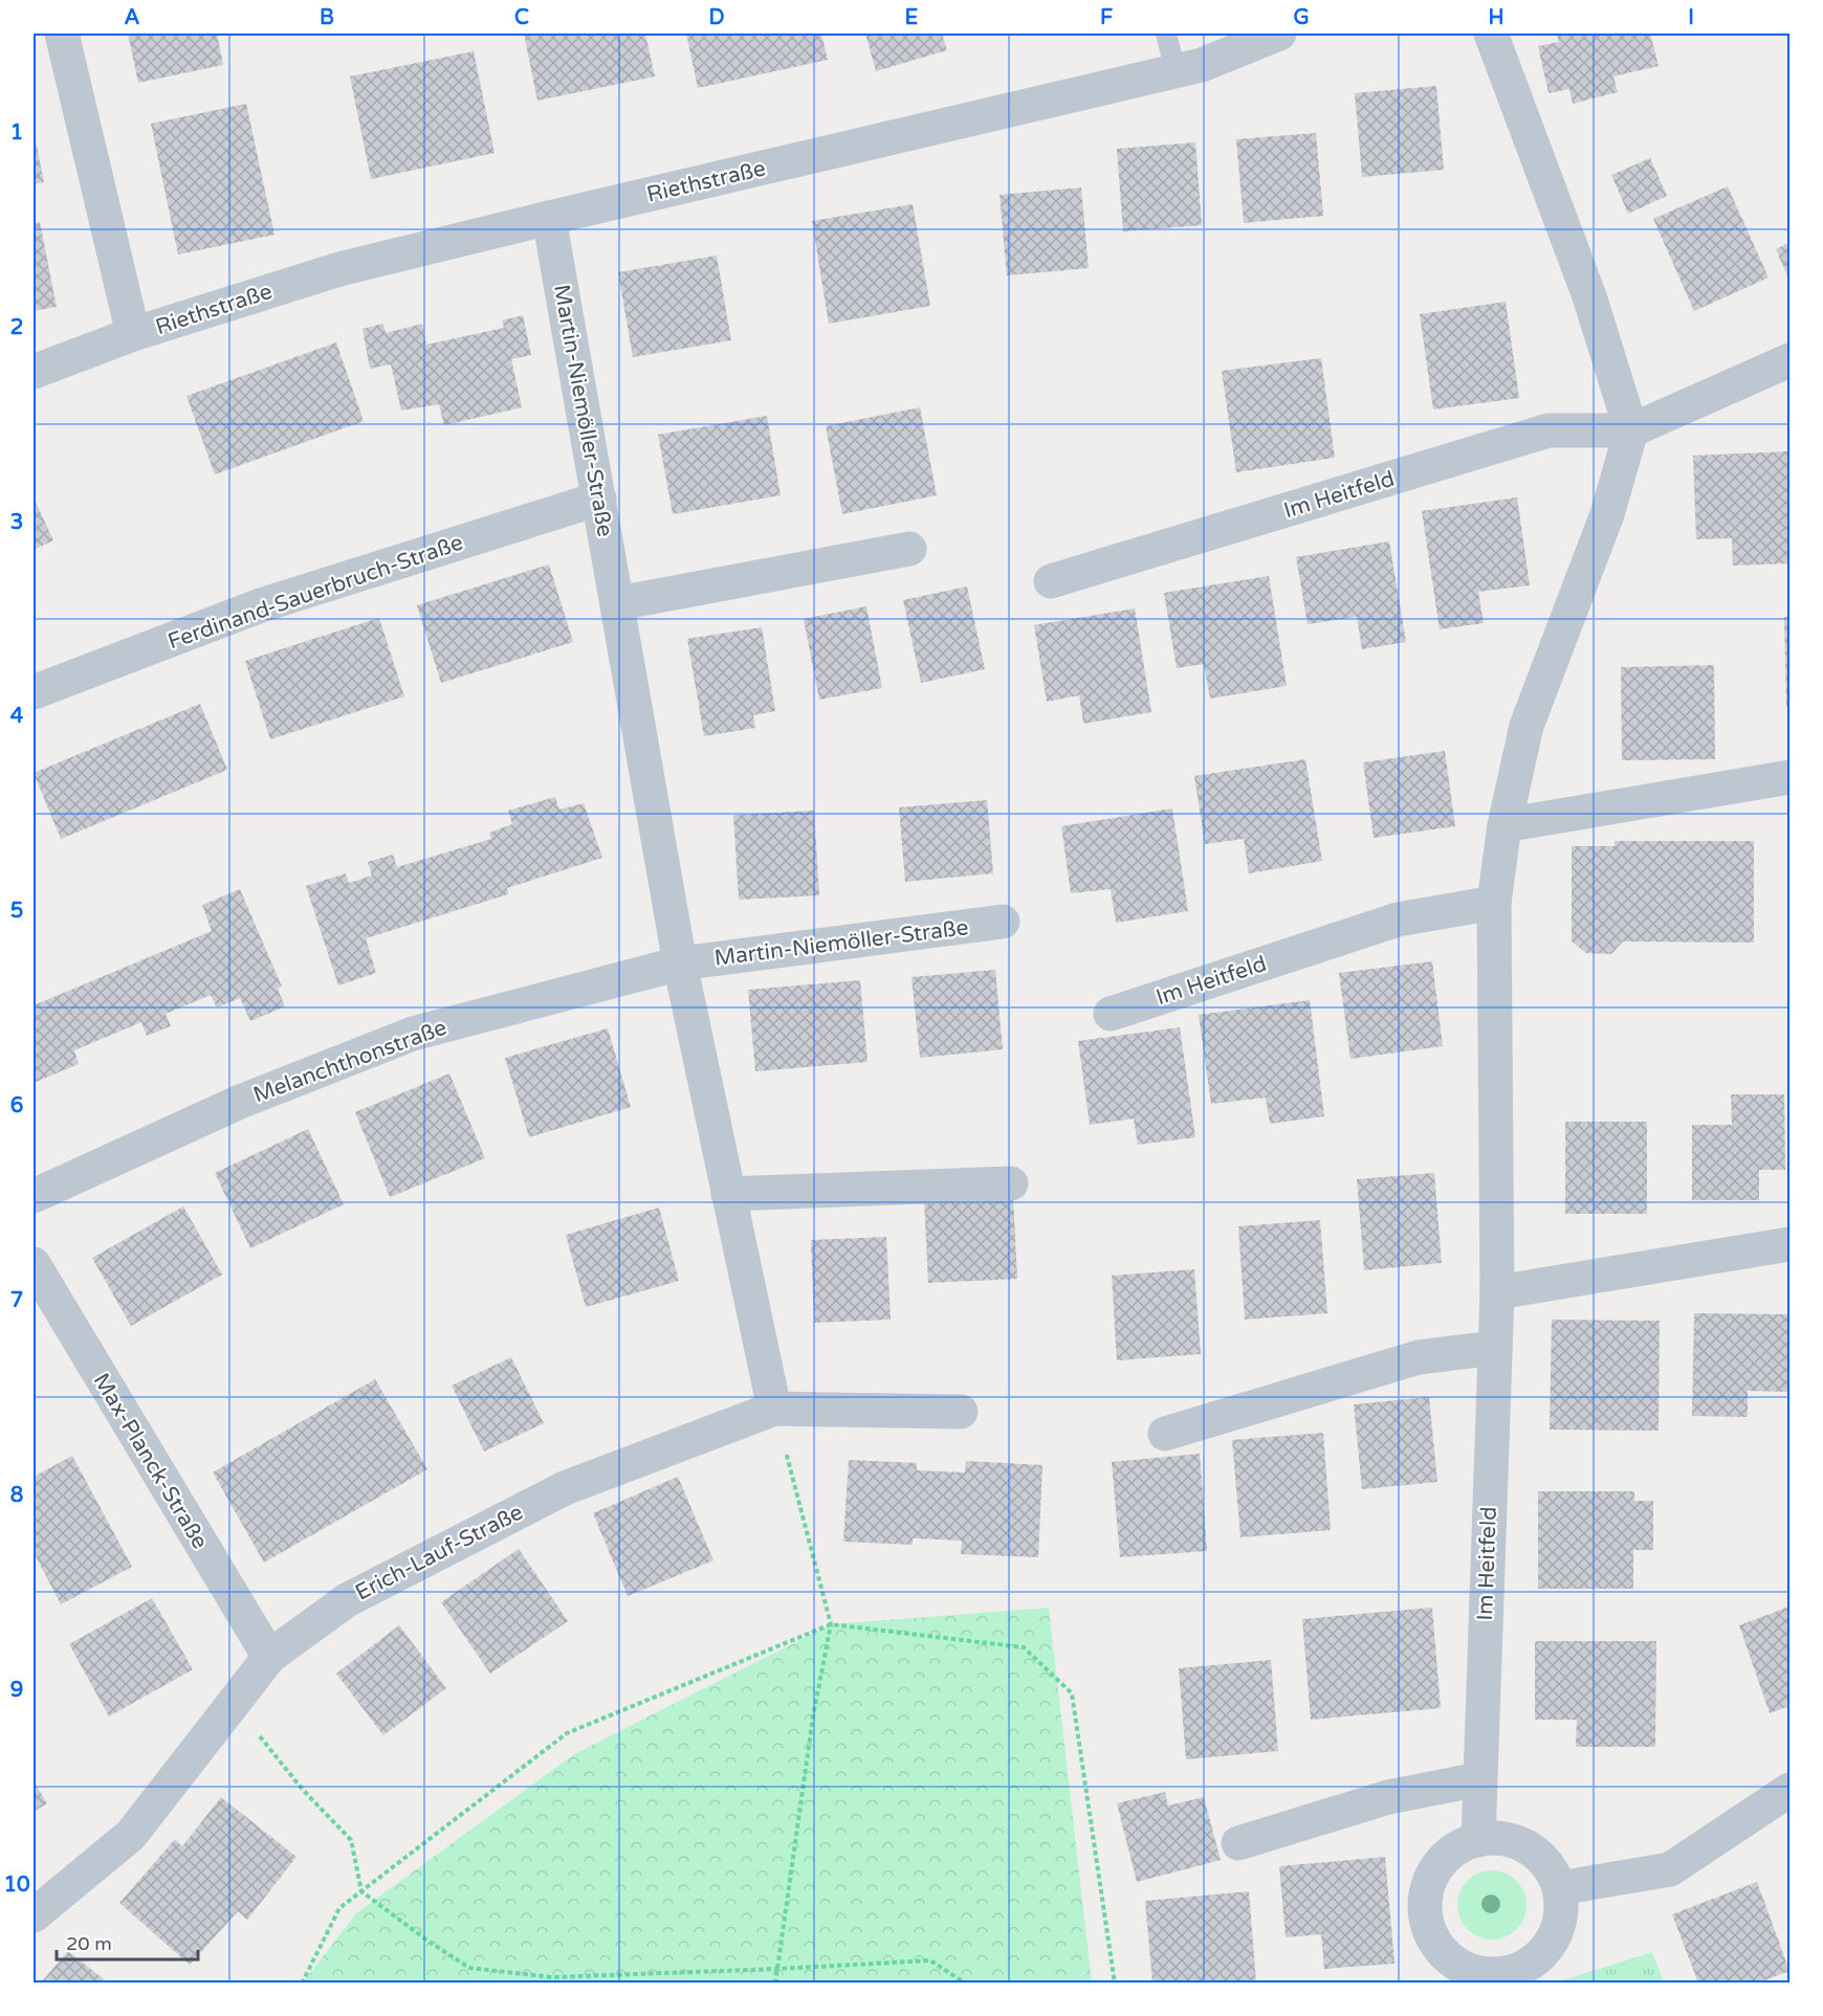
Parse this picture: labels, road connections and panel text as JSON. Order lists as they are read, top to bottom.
{
  "streets": {
    "street": [
      "Riethstraße",
      "Martin-Niemöller-Straße",
      "Im Heitfeld",
      "Ferdinand-Sauerbruch-Straße",
      "Melanchthonstraße",
      "Max-Planck-Straße",
      "Erich-Lauf-Straße"
    ]
  },
  "crossings": [
    ["Riethstraße", "Martin-Niemöller-Straße"],
    ["Martin-Niemöller-Straße", "Ferdinand-Sauerbruch-Straße"],
    ["Martin-Niemöller-Straße", "Melanchthonstraße"],
    ["Martin-Niemöller-Straße", "Erich-Lauf-Straße"],
    ["Max-Planck-Straße", "Erich-Lauf-Straße"]
  ],
  "scale_bar": "20 m",
  "grid": {
    "columns": [
      "A",
      "B",
      "C",
      "D",
      "E",
      "F",
      "G",
      "H",
      "I"
    ],
    "rows": [
      "1",
      "2",
      "3",
      "4",
      "5",
      "6",
      "7",
      "8",
      "9",
      "10"
    ]
  }
}
